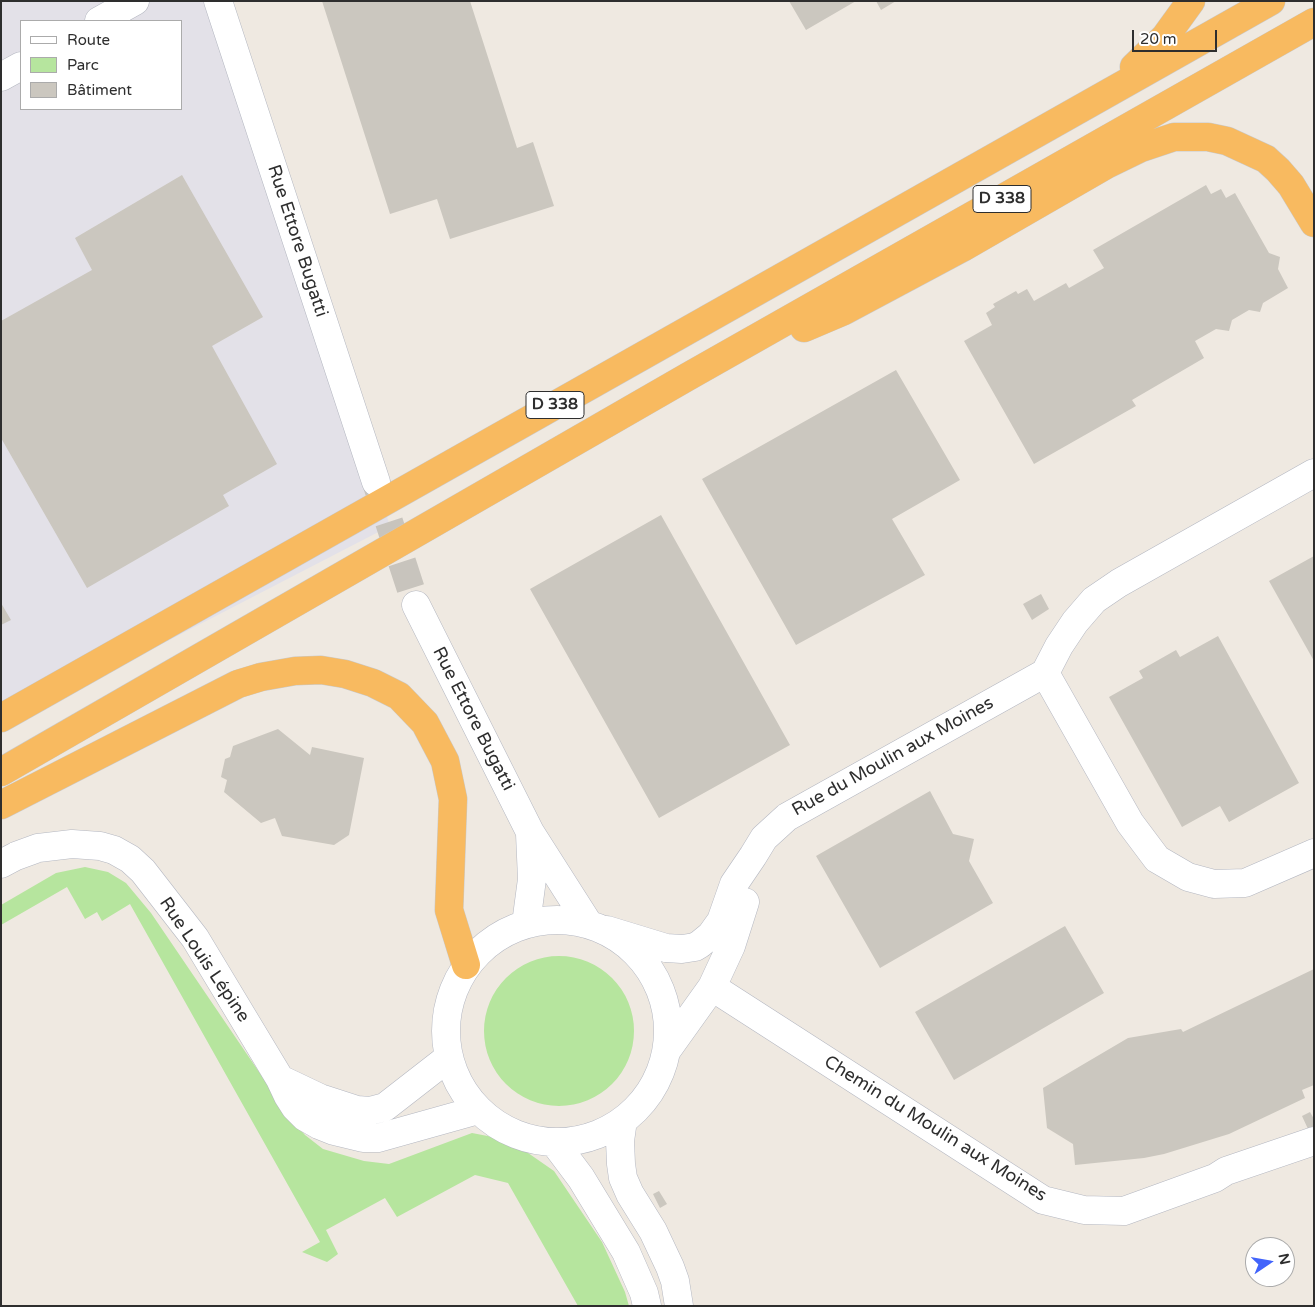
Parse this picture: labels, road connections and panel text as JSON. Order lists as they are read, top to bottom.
{
  "streets": {
    "highway": ["D 338"],
    "street": [
      "Rue Ettore Bugatti",
      "Rue du Moulin aux Moines",
      "Rue Louis Lépine",
      "Chemin du Moulin aux Moines"
    ]
  },
  "crossings": [
    ["Rue Ettore Bugatti", "Rue du Moulin aux Moines"],
    ["Rue du Moulin aux Moines", "Rue Louis Lépine"],
    ["Rue du Moulin aux Moines", "Chemin du Moulin aux Moines"]
  ],
  "legend": ["Route", "Parc", "Bâtiment"],
  "scale_bar": "20 m",
  "north": "right"
}
